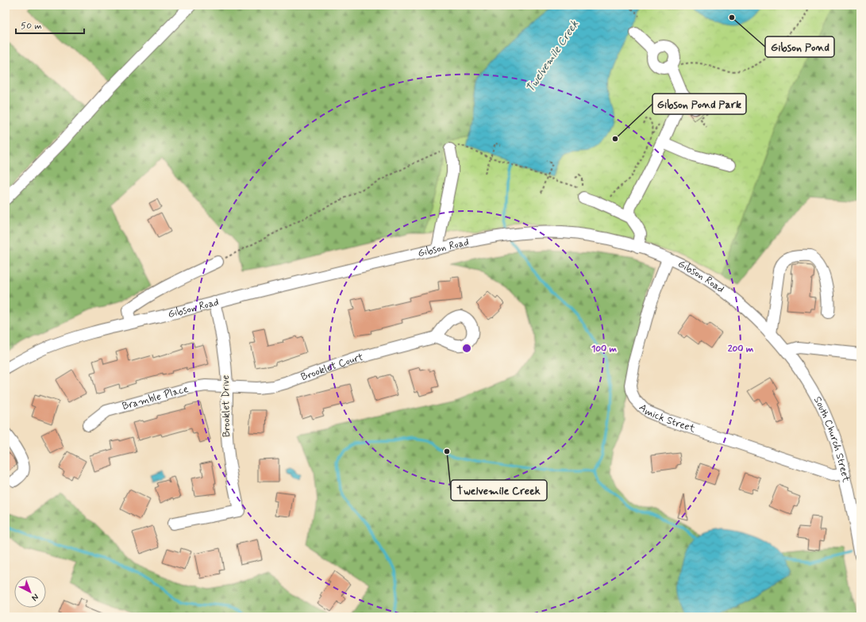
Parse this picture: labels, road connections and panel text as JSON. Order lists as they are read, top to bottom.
{
  "streets": {
    "street": [
      "Gibson Road",
      "Brooklet Court",
      "Bramble Place",
      "Brooklet Drive",
      "Amick Street",
      "South Church Street"
    ]
  },
  "crossings": [
    ["Gibson Road", "Brooklet Drive"],
    ["Gibson Road", "Amick Street"],
    ["Gibson Road", "South Church Street"],
    ["Brooklet Court", "Bramble Place"],
    ["Brooklet Court", "Brooklet Drive"],
    ["Bramble Place", "Brooklet Drive"],
    ["Amick Street", "South Church Street"]
  ],
  "water": ["Twelvemile Creek"],
  "places": ["Gibson Pond", "Gibson Pond Park", "Twelvemile Creek"],
  "scale_bar": "50 m",
  "north": "bottom right",
  "rings": ["100 m", "200 m"]
}
